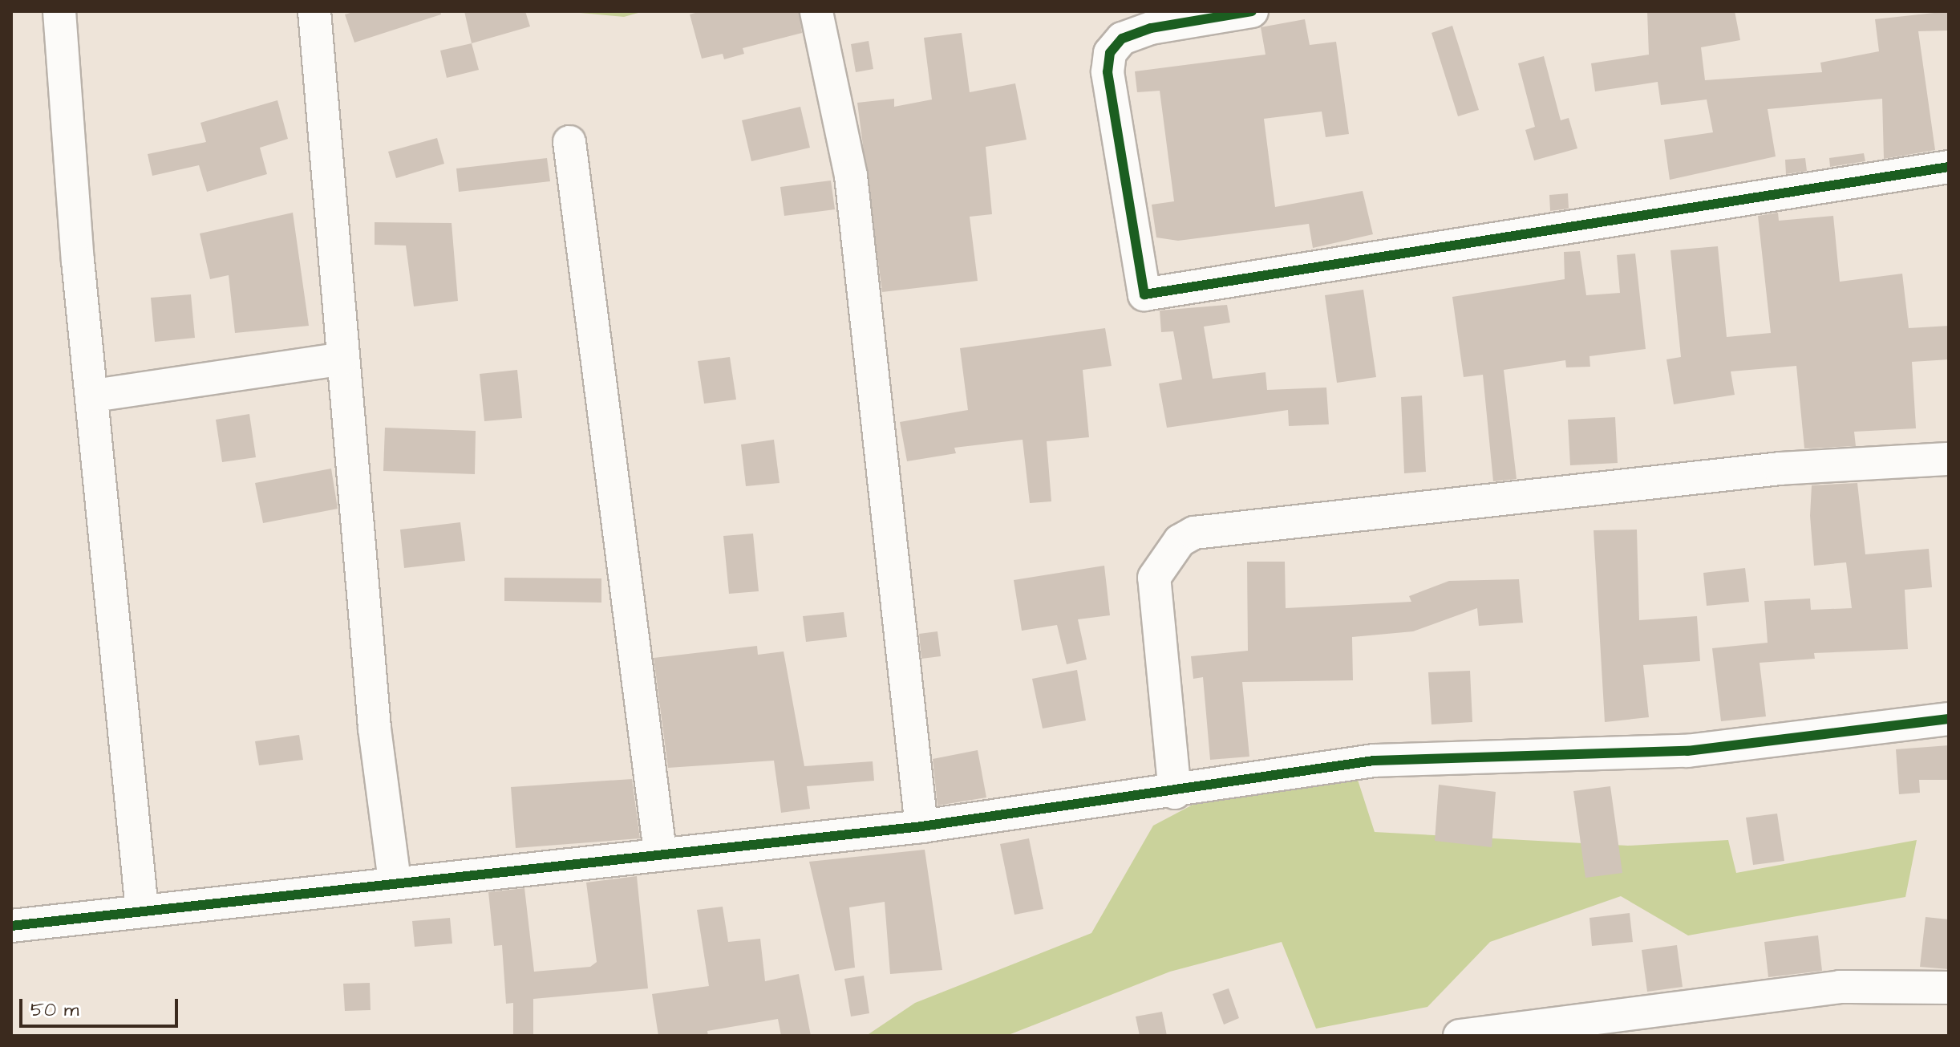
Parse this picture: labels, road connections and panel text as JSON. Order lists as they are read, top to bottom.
{
  "scale_bar": "50 m"
}
